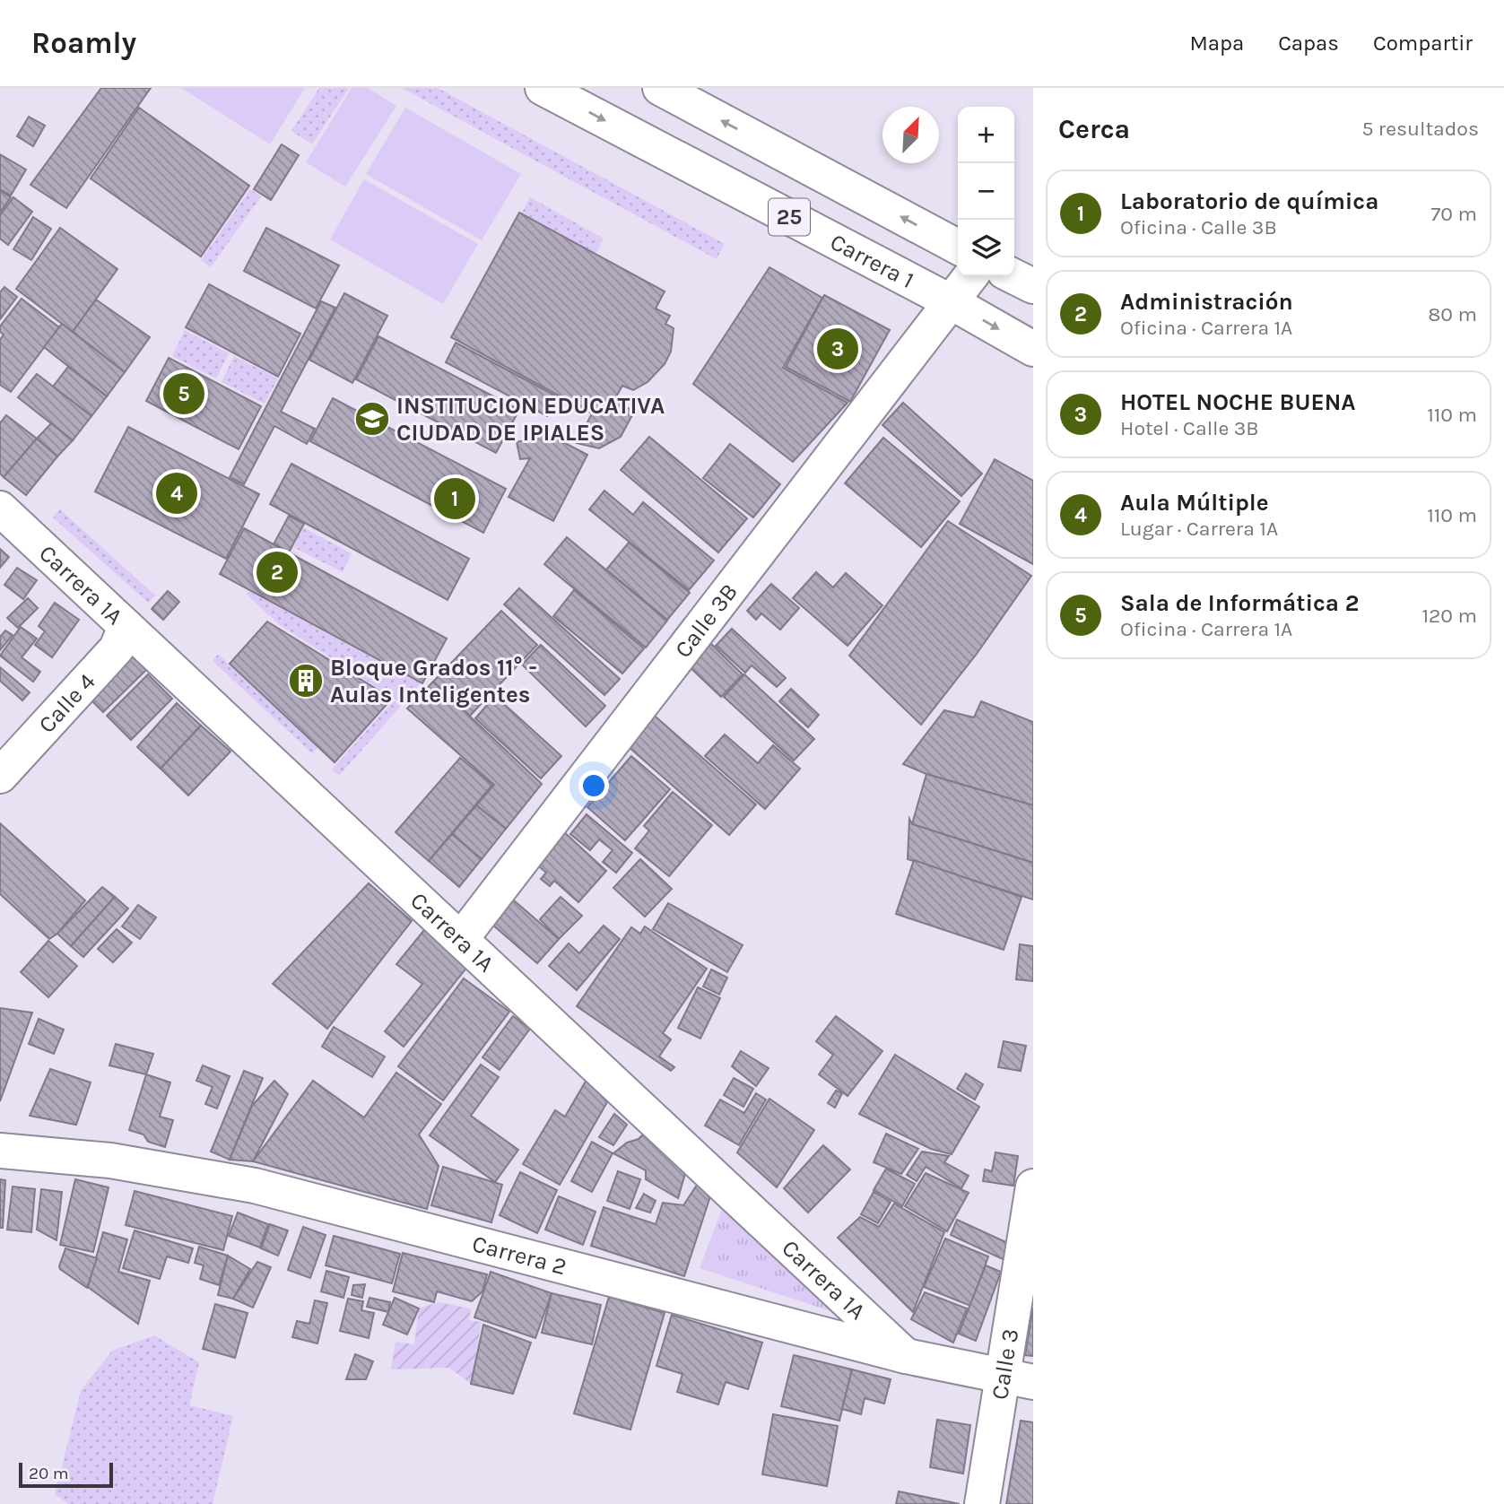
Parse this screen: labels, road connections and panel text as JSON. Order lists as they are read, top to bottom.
{
  "streets": {
    "street": [
      "25",
      "Carrera 1",
      "Carrera 1A",
      "Calle 3B",
      "Calle 4",
      "Carrera 2",
      "Calle 3"
    ]
  },
  "crossings": [
    ["Carrera 1", "Calle 3B"],
    ["Carrera 1A", "Calle 3B"],
    ["Carrera 1A", "Calle 4"],
    ["Carrera 1A", "Carrera 2"],
    ["Carrera 2", "Calle 3"]
  ],
  "places": {
    "school or university": ["INSTITUCION EDUCATIVA CIUDAD DE IPIALES"],
    "building": ["Bloque Grados 11° - Aulas Inteligentes"]
  },
  "scale_bar": "20 m",
  "north": "top right",
  "page": {
    "header": "Roamly",
    "nav": ["Mapa", "Capas", "Compartir"],
    "heading": ["Cerca", "5 resultados"],
    "map_buttons": ["+", "−"],
    "list": [
      {
        "mark": "1",
        "name": "Laboratorio de química",
        "note": "Oficina · Calle 3B",
        "value": "70 m"
      },
      {
        "mark": "2",
        "name": "Administración",
        "note": "Oficina · Carrera 1A",
        "value": "80 m"
      },
      {
        "mark": "3",
        "name": "HOTEL NOCHE BUENA",
        "note": "Hotel · Calle 3B",
        "value": "110 m"
      },
      {
        "mark": "4",
        "name": "Aula Múltiple",
        "note": "Lugar · Carrera 1A",
        "value": "110 m"
      },
      {
        "mark": "5",
        "name": "Sala de Informática 2",
        "note": "Oficina · Carrera 1A",
        "value": "120 m"
      }
    ],
    "pins": [
      "3",
      "5",
      "4",
      "1",
      "2"
    ],
    "scale": "20 m"
  }
}
